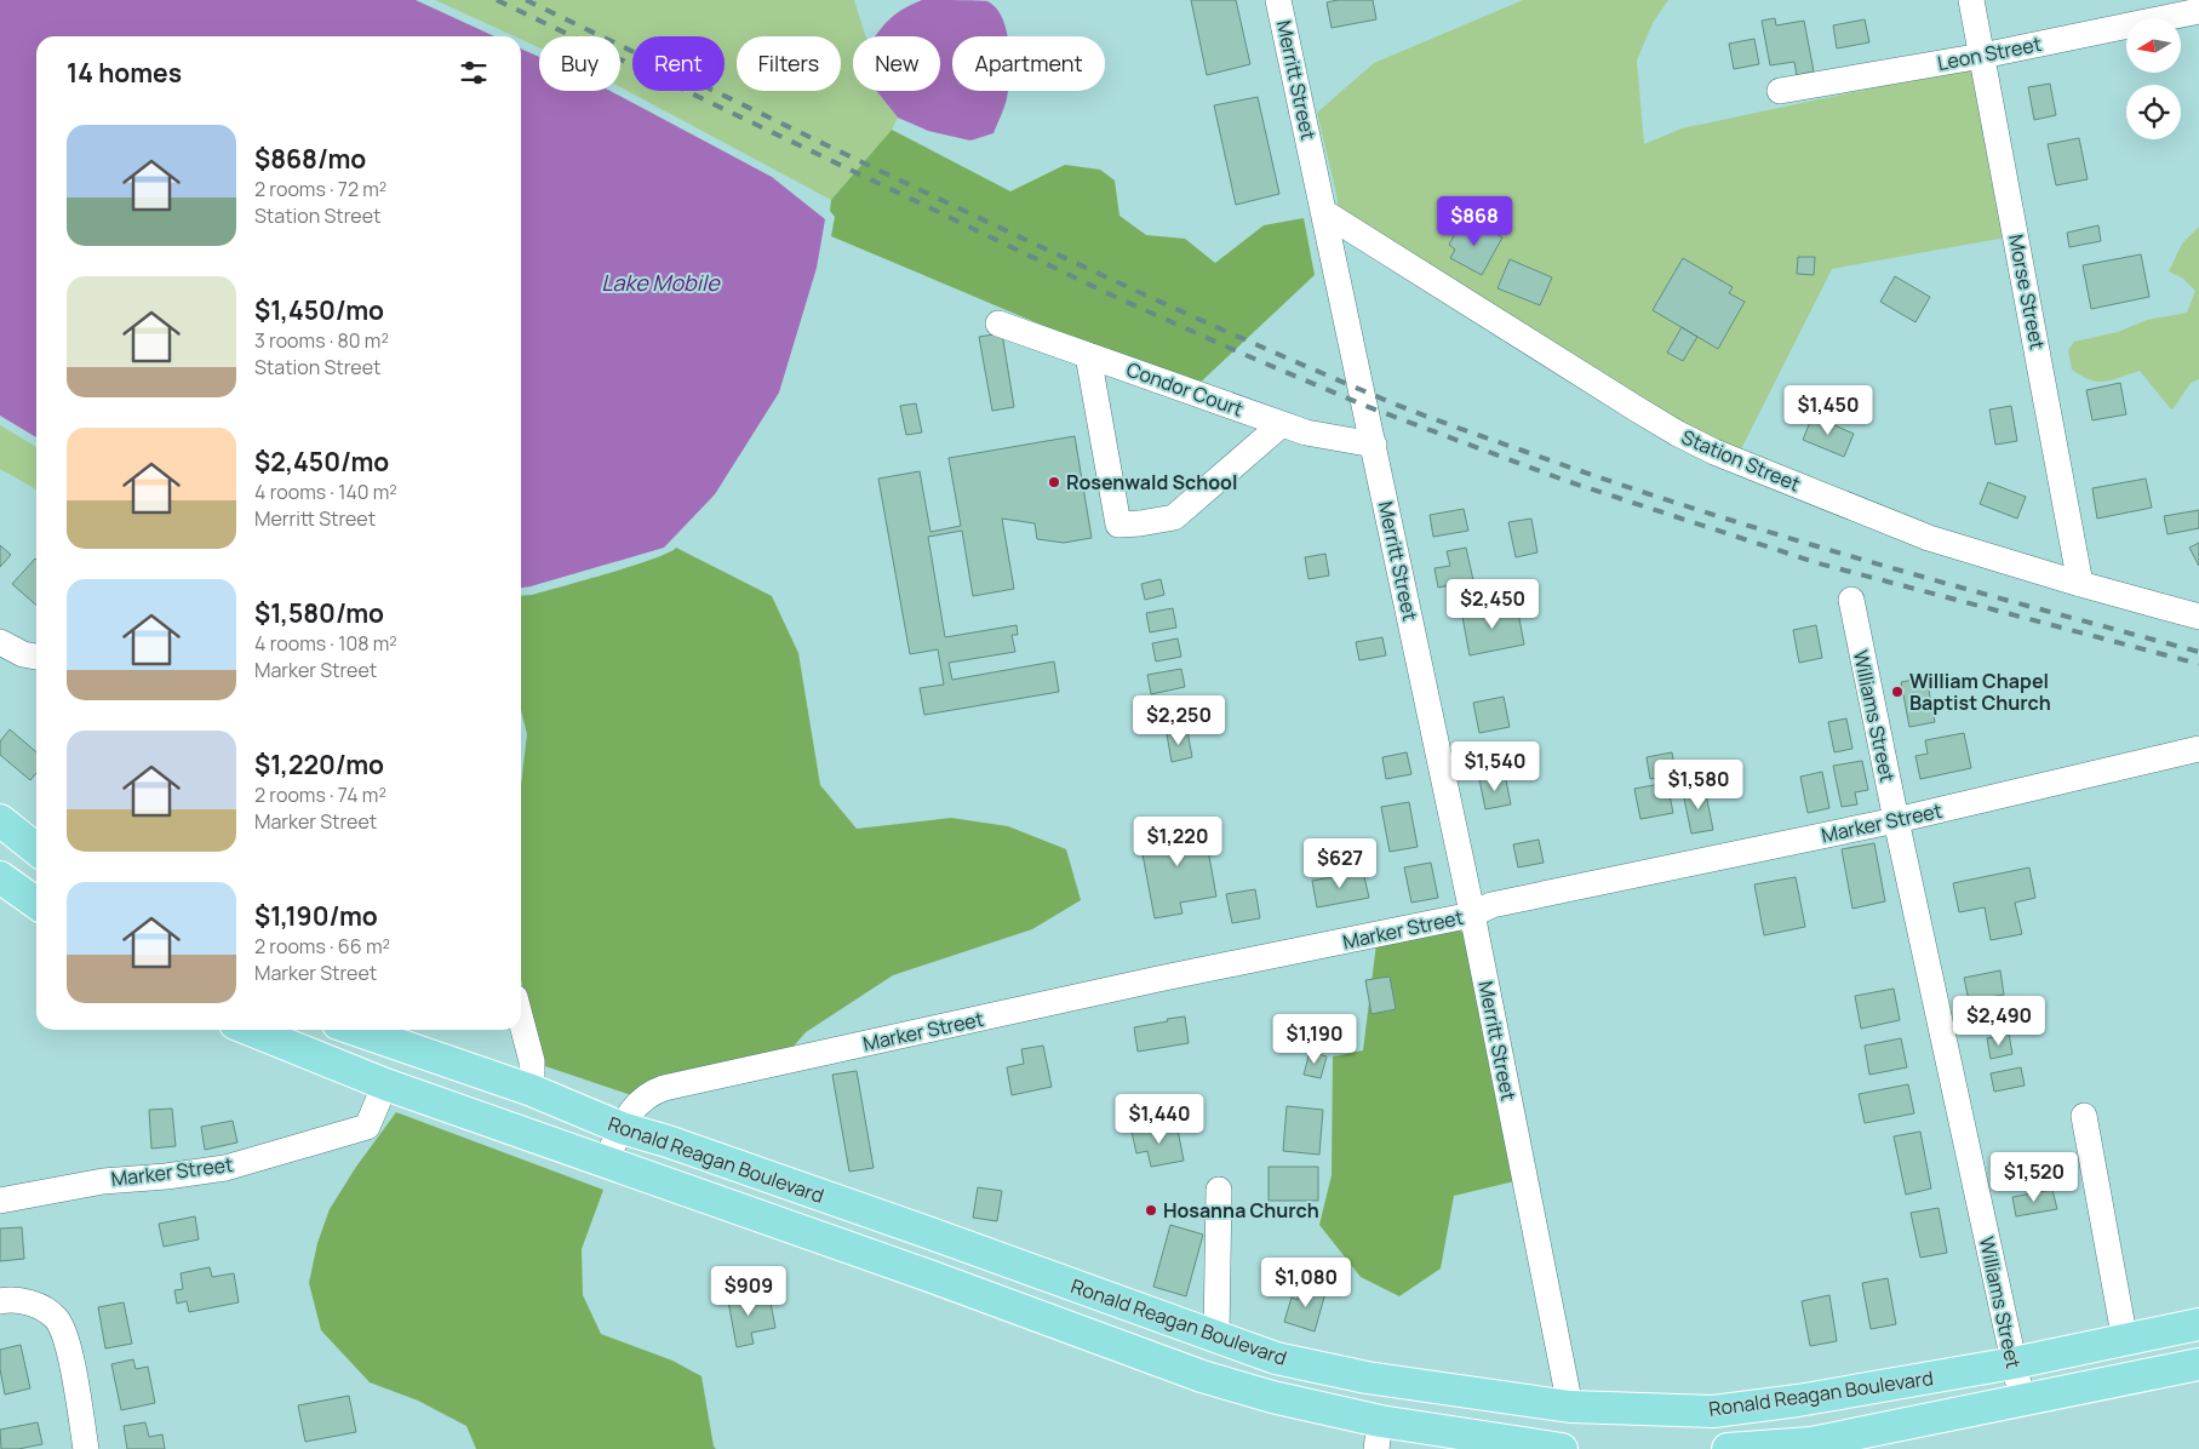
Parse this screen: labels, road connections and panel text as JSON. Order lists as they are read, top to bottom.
{
  "streets": {
    "main road": ["Ronald Reagan Boulevard"],
    "street": [
      "Leon Street",
      "Merritt Street",
      "Morse Street",
      "Condor Court",
      "Station Street",
      "Williams Street",
      "Marker Street"
    ]
  },
  "crossings": [
    ["Leon Street", "Morse Street"],
    ["Merritt Street", "Condor Court"],
    ["Merritt Street", "Station Street"],
    ["Merritt Street", "Marker Street"],
    ["Merritt Street", "Ronald Reagan Boulevard"],
    ["Morse Street", "Station Street"],
    ["Williams Street", "Marker Street"],
    ["Williams Street", "Ronald Reagan Boulevard"],
    ["Marker Street", "Ronald Reagan Boulevard"]
  ],
  "water": ["Lake Mobile"],
  "places": ["Rosenwald School", "William Chapel Baptist Church", "Hosanna Church"],
  "north": "left",
  "page": {
    "chip": [
      "Buy",
      "Rent",
      "Filters",
      "New",
      "Apartment"
    ],
    "heading": "14 homes",
    "list": [
      {
        "name": "$868/mo",
        "note": "2 rooms · 72 m² · Station Street"
      },
      {
        "name": "$1,450/mo",
        "note": "3 rooms · 80 m² · Station Street"
      },
      {
        "name": "$2,450/mo",
        "note": "4 rooms · 140 m² · Merritt Street"
      },
      {
        "name": "$1,580/mo",
        "note": "4 rooms · 108 m² · Marker Street"
      },
      {
        "name": "$1,220/mo",
        "note": "2 rooms · 74 m² · Marker Street"
      },
      {
        "name": "$1,190/mo",
        "note": "2 rooms · 66 m² · Marker Street"
      }
    ],
    "price": [
      "$868",
      "$1,450",
      "$2,450",
      "$2,250",
      "$1,540",
      "$1,580",
      "$1,220",
      "$627",
      "$2,490",
      "$1,190",
      "$1,440",
      "$1,520",
      "$1,080",
      "$909"
    ]
  }
}
